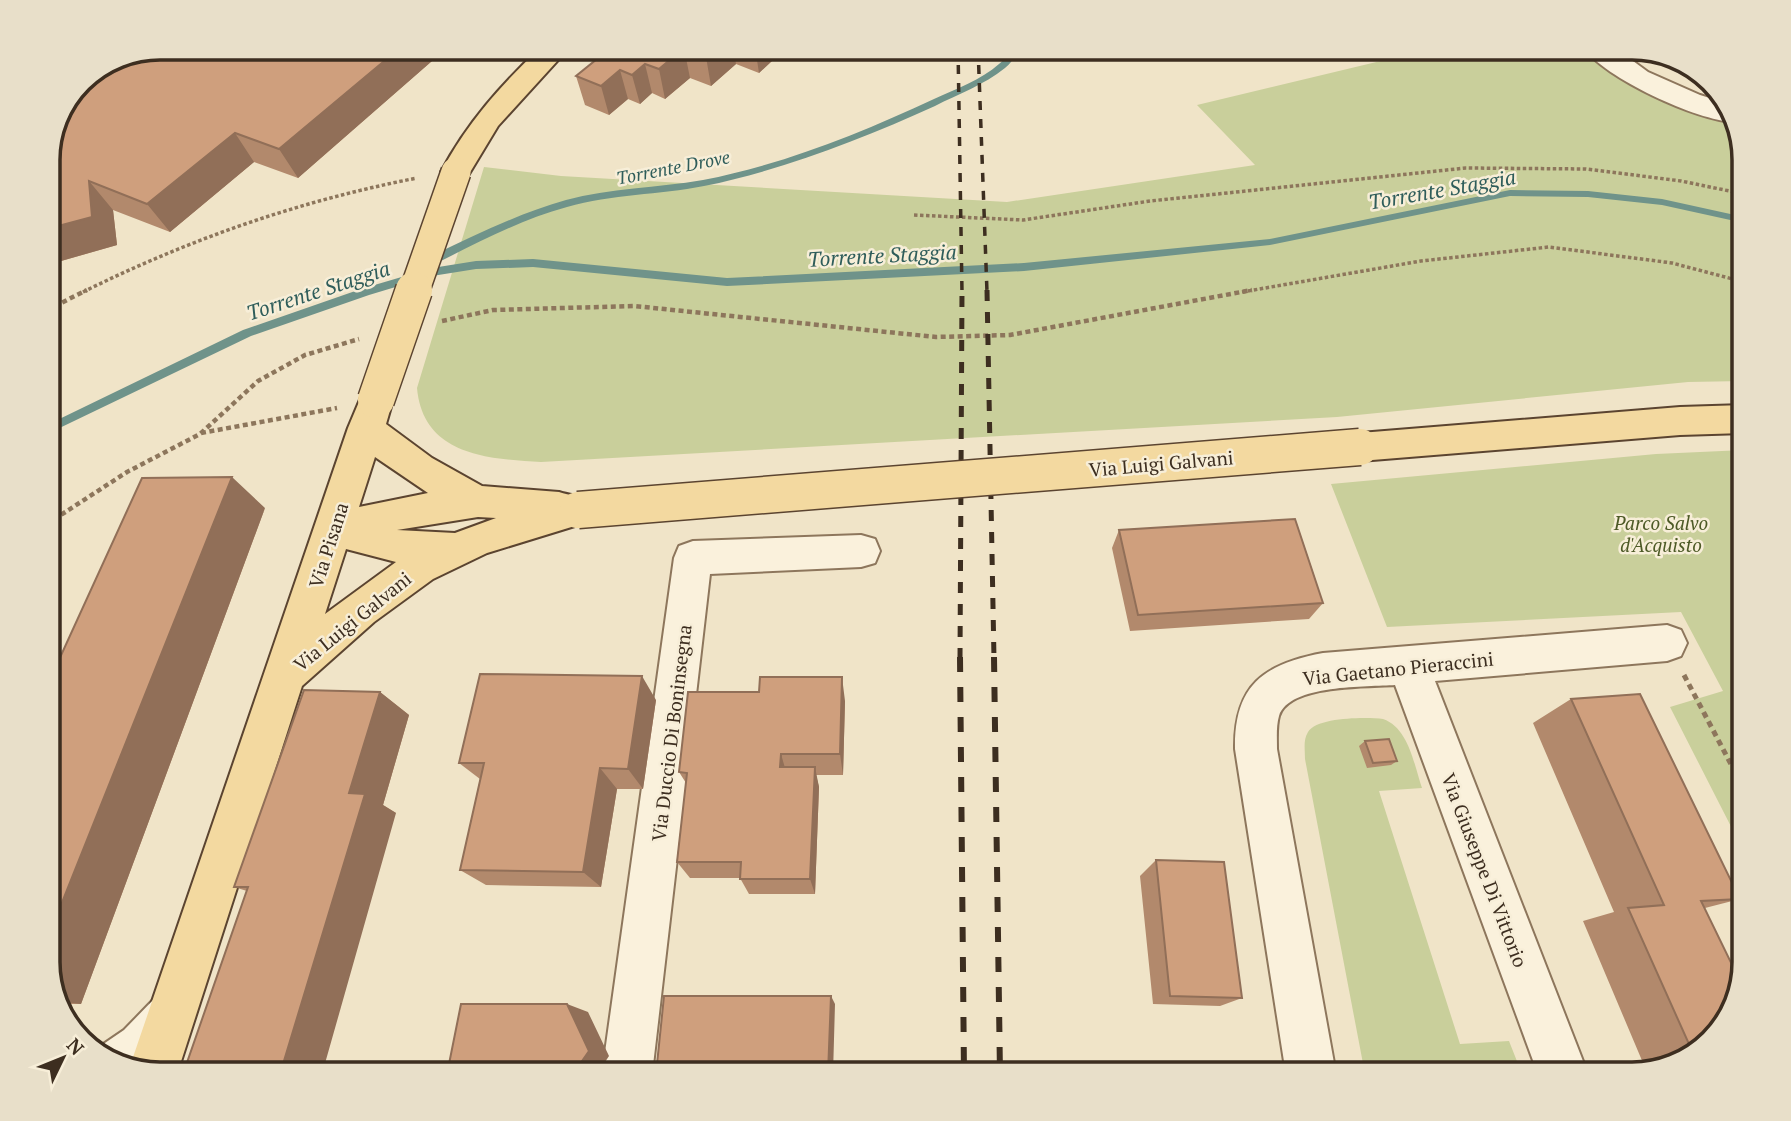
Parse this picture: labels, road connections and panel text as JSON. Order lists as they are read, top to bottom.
{
  "streets": {
    "main road": ["Via Luigi Galvani", "Via Pisana"],
    "street": ["Via Gaetano Pieraccini", "Via Duccio Di Boninsegna", "Via Giuseppe Di Vittorio"]
  },
  "crossings": [
    ["Via Luigi Galvani", "Via Pisana"],
    ["Via Gaetano Pieraccini", "Via Giuseppe Di Vittorio"]
  ],
  "water": ["Torrente Drove", "Torrente Staggia"],
  "parks": ["Parco Salvo d'Acquisto"],
  "north": "top right"
}
